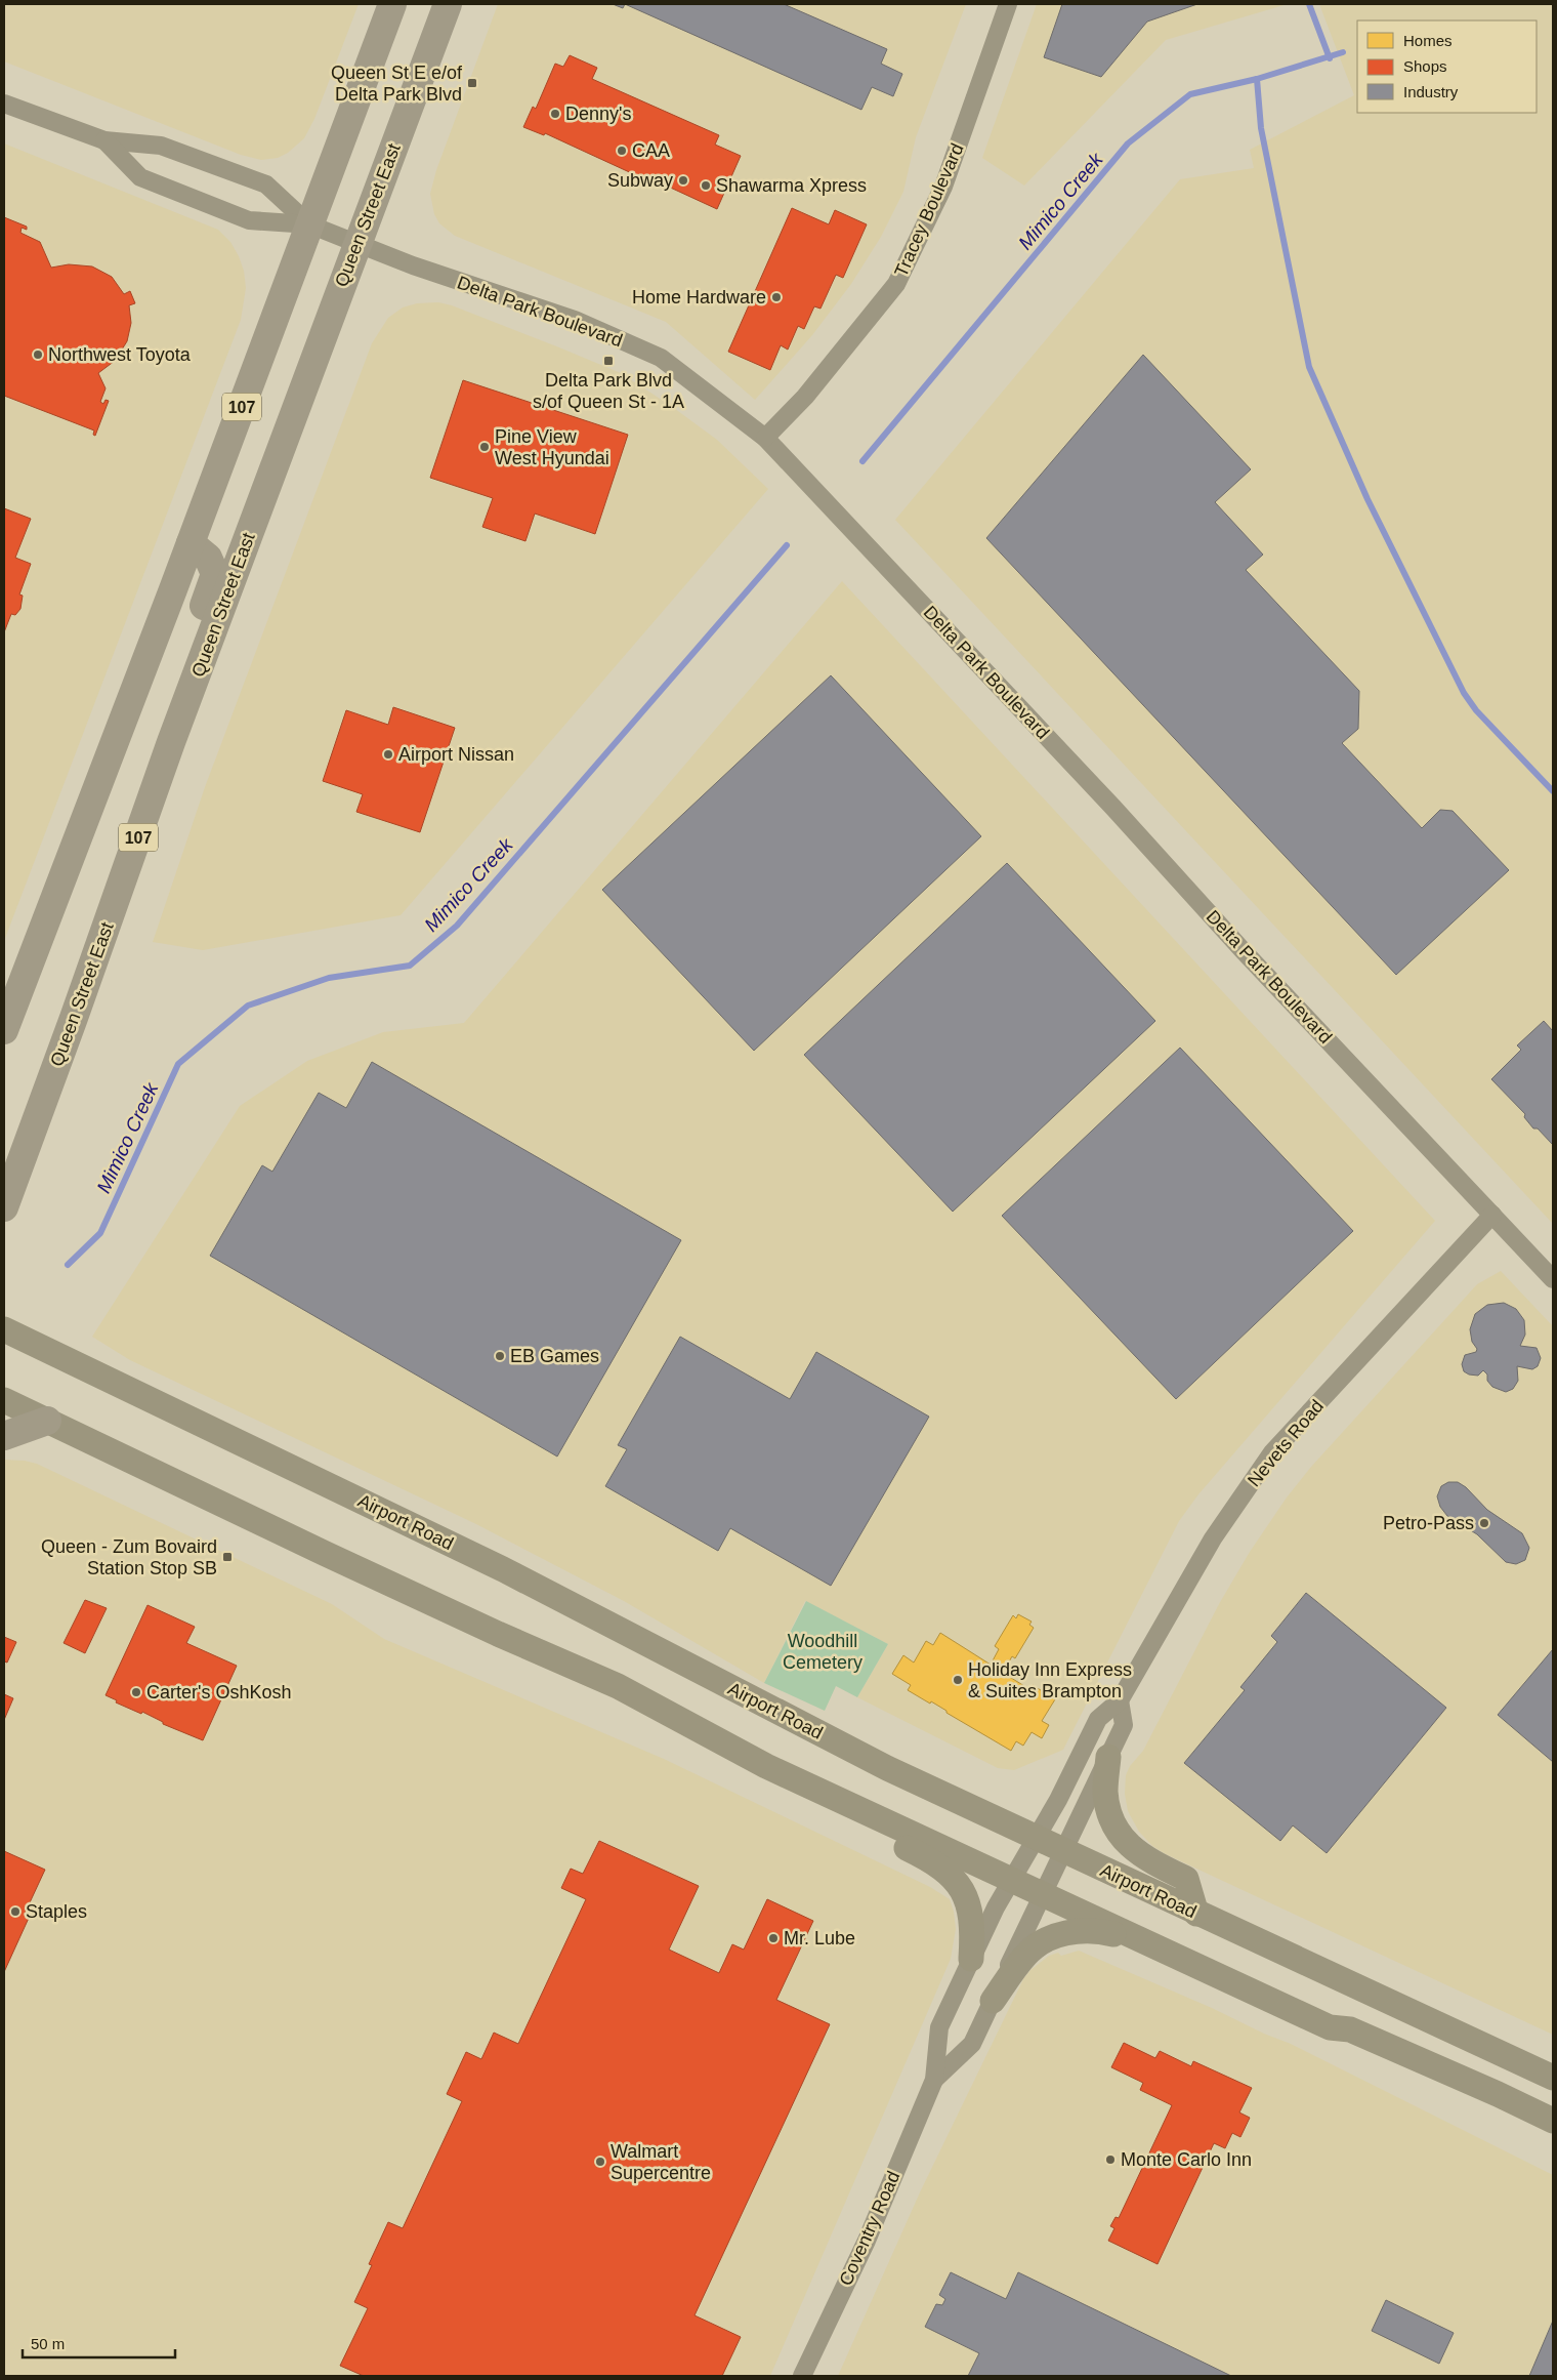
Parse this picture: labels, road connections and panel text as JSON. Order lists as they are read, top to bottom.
{
  "streets": {
    "main road": ["Queen Street East", "107", "Airport Road"],
    "street": [
      "Tracey Boulevard",
      "Delta Park Boulevard",
      "Nevets Road",
      "Coventry Road"
    ]
  },
  "crossings": [
    ["Tracey Boulevard", "Delta Park Boulevard"],
    ["Queen Street East", "Delta Park Boulevard"],
    ["Delta Park Boulevard", "107"],
    ["Delta Park Boulevard", "Nevets Road"],
    ["Nevets Road", "Airport Road"],
    ["Nevets Road", "Coventry Road"],
    ["Airport Road", "Coventry Road"]
  ],
  "water": ["Mimico Creek"],
  "parks": ["Woodhill Cemetery"],
  "places": {
    "transit": ["Queen St E e/of Delta Park Blvd", "Delta Park Blvd s/of Queen St - 1A", "Queen - Zum Bovaird Station Stop SB"],
    "other": [
      "Denny's",
      "CAA",
      "Subway",
      "Shawarma Xpress",
      "Home Hardware",
      "Northwest Toyota",
      "Pine View West Hyundai",
      "Airport Nissan",
      "EB Games",
      "Petro-Pass",
      "Holiday Inn Express & Suites Brampton",
      "Carter's OshKosh",
      "Staples",
      "Mr. Lube",
      "Monte Carlo Inn",
      "Walmart Supercentre"
    ]
  },
  "legend": ["Homes", "Shops", "Industry"],
  "scale_bar": "50 m"
}
